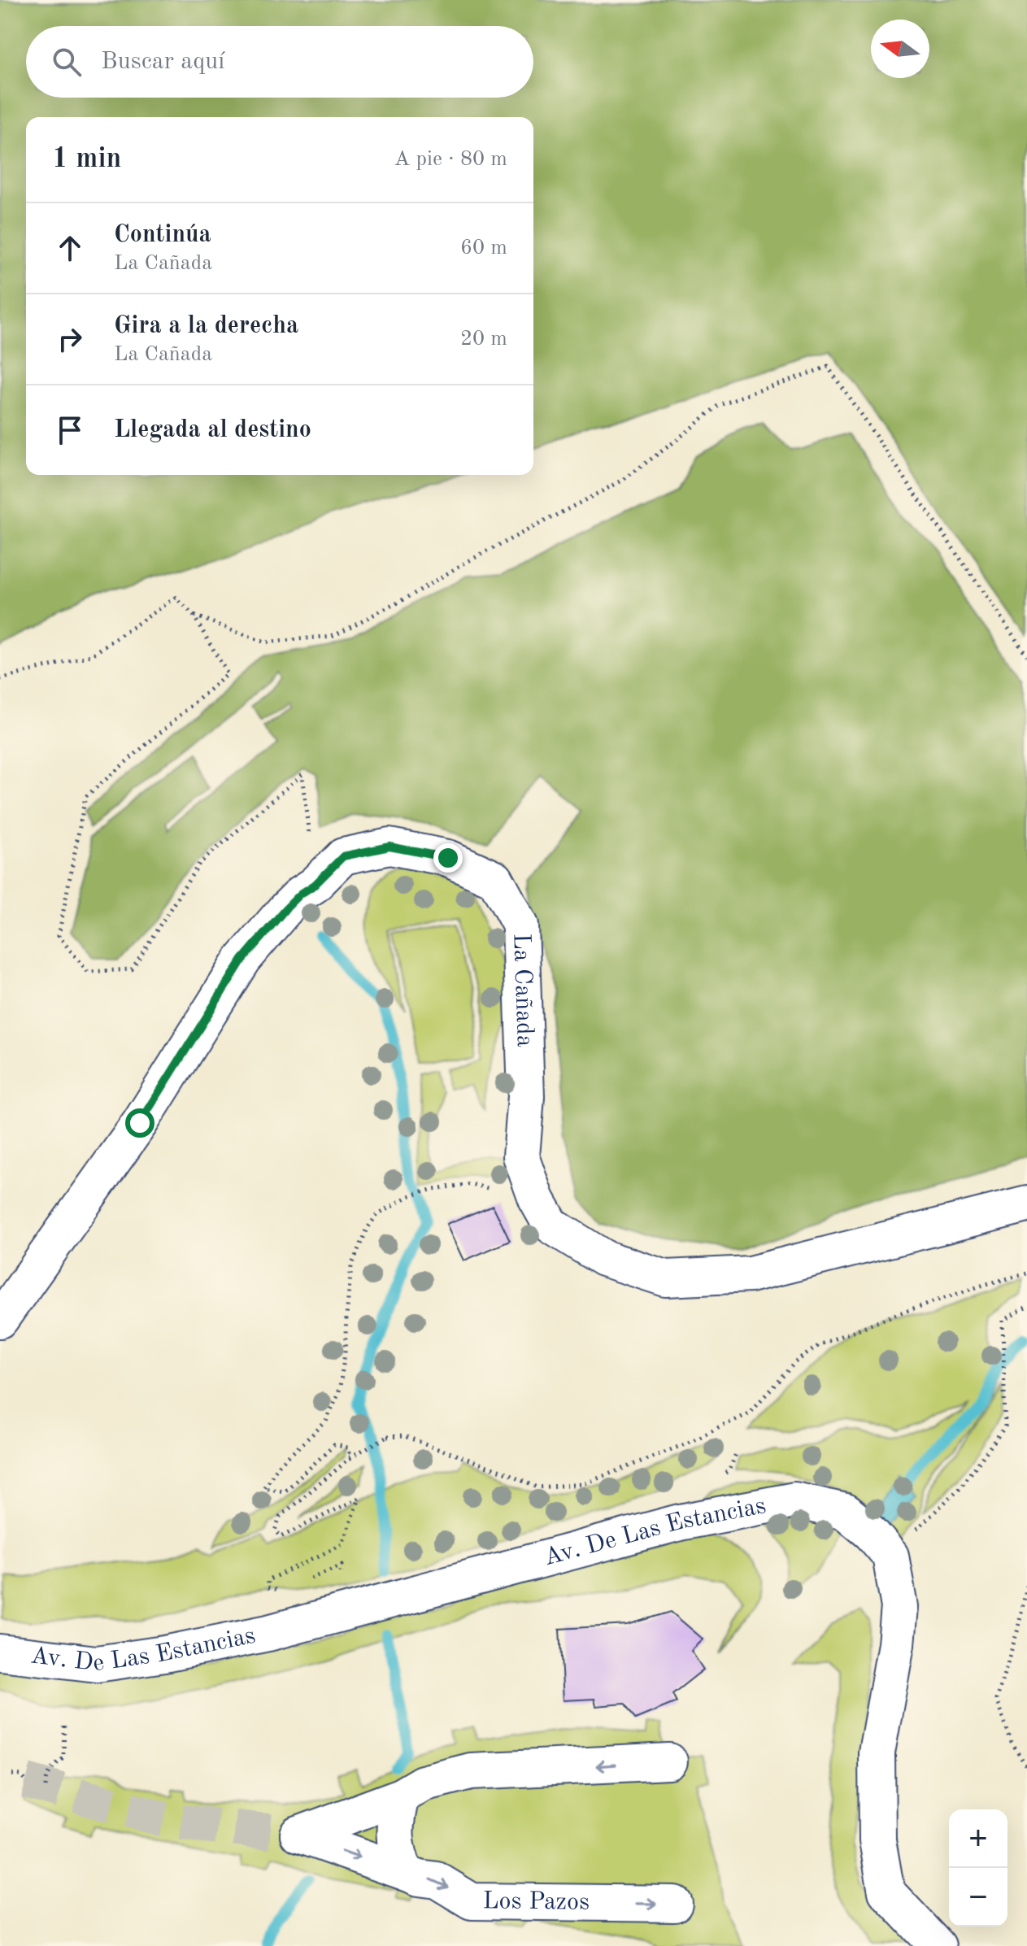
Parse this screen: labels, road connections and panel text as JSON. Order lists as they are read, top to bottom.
{
  "streets": {
    "street": ["La Cañada", "Av. De Las Estancias", "Los Pazos"]
  },
  "north": "left",
  "page": {
    "search": "Buscar aquí",
    "heading": ["1 min", "A pie · 80 m"],
    "list": [
      ["Continúa", "La Cañada", "60 m"],
      ["Gira a la derecha", "La Cañada", "20 m"],
      "Llegada al destino"
    ],
    "map_buttons": ["+", "−"]
  }
}
